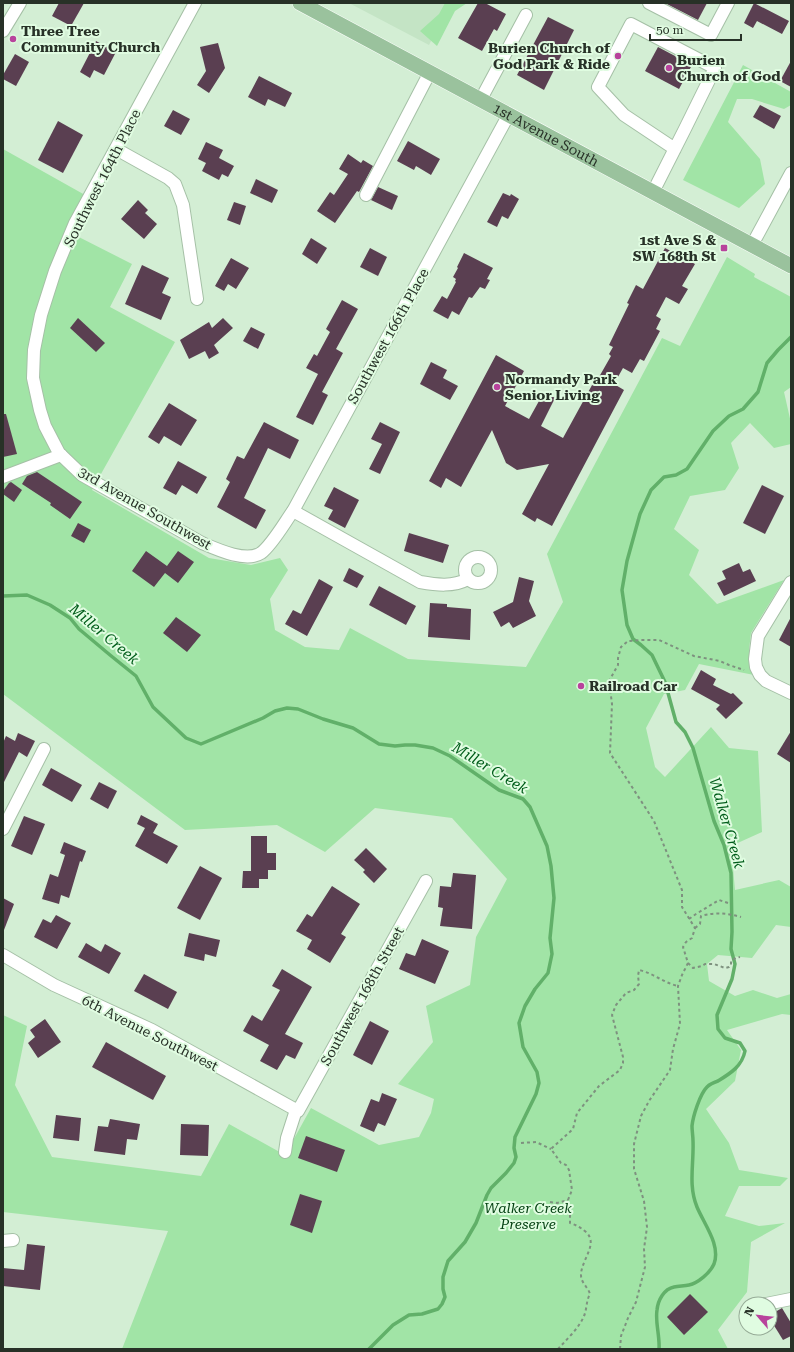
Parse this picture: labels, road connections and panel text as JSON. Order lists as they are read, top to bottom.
{
  "streets": {
    "main road": ["1st Avenue South"],
    "street": [
      "Southwest 164th Place",
      "Southwest 166th Place",
      "3rd Avenue Southwest",
      "Southwest 168th Street",
      "6th Avenue Southwest"
    ]
  },
  "crossings": [
    ["1st Avenue South", "Southwest 166th Place"],
    ["Southwest 164th Place", "3rd Avenue Southwest"],
    ["Southwest 166th Place", "3rd Avenue Southwest"],
    ["Southwest 168th Street", "6th Avenue Southwest"]
  ],
  "water": ["Miller Creek", "Walker Creek"],
  "parks": ["Walker Creek Preserve"],
  "places": {
    "other": [
      "Three Tree Community Church",
      "Burien Church of God Park & Ride",
      "Burien Church of God",
      "Normandy Park Senior Living",
      "Railroad Car"
    ],
    "transit": ["1st Ave S & SW 168th St"]
  },
  "scale_bar": "50 m",
  "north": "top left"
}
